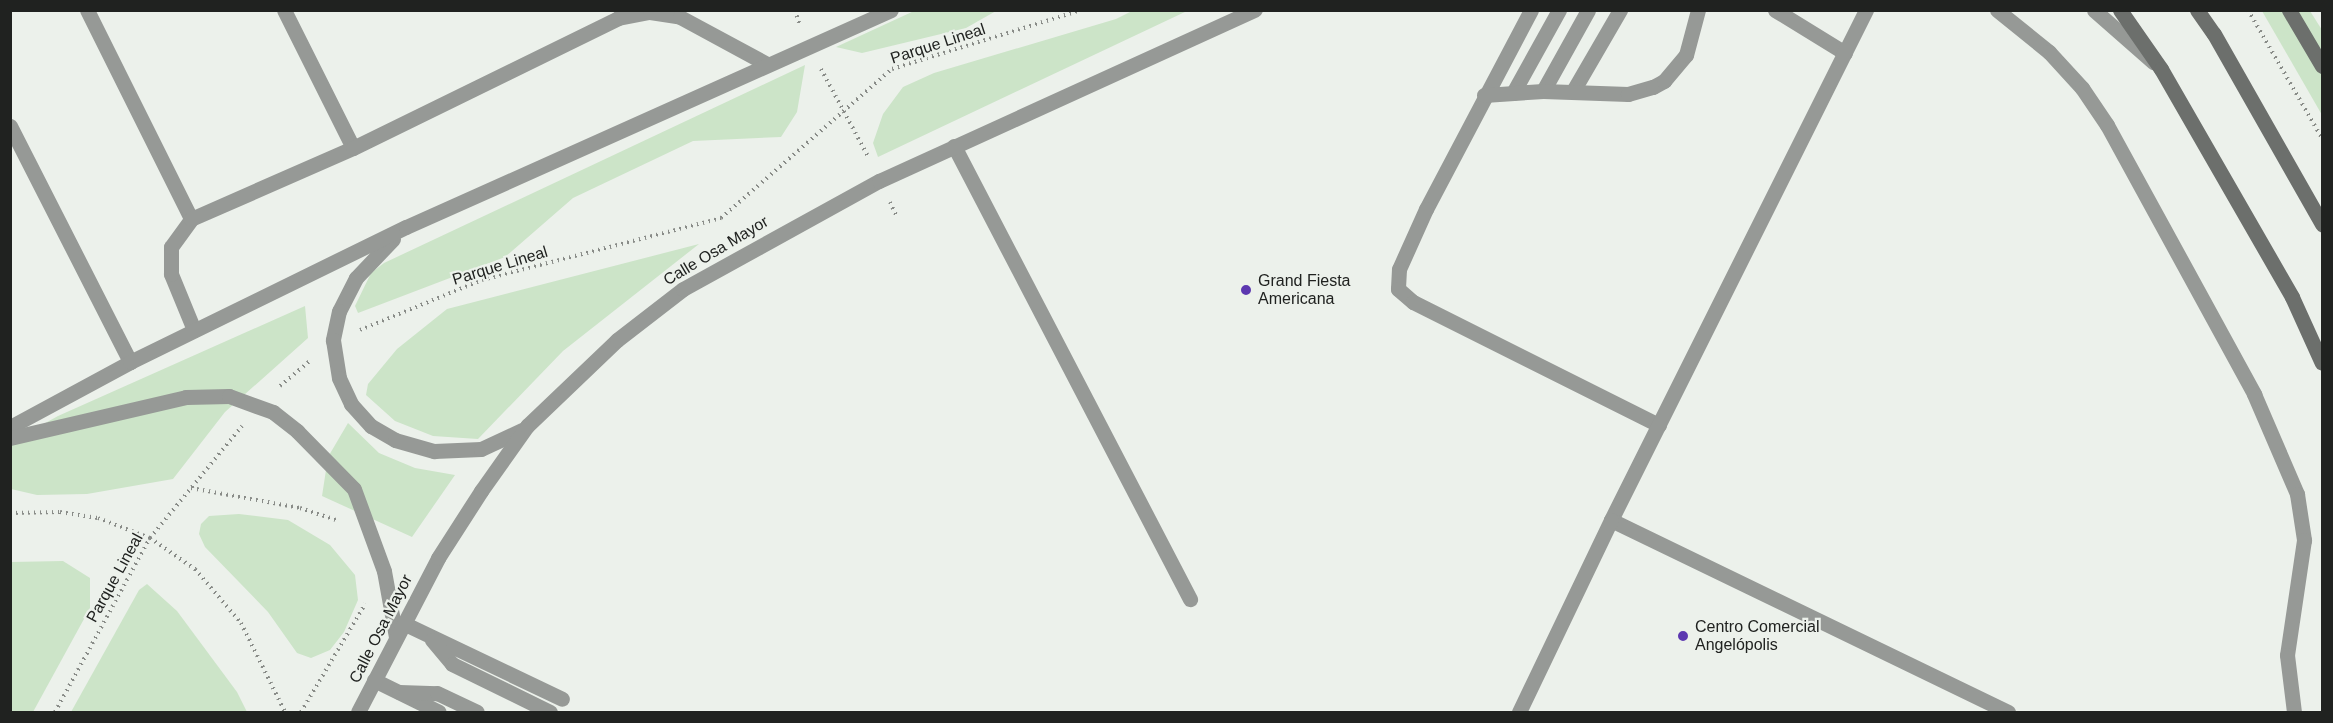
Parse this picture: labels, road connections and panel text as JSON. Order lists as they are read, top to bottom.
{
  "streets": {
    "street": ["Calle Osa Mayor"],
    "path": ["Parque Lineal"]
  },
  "places": ["Grand Fiesta Americana", "Centro Comercial Angelópolis"]
}
